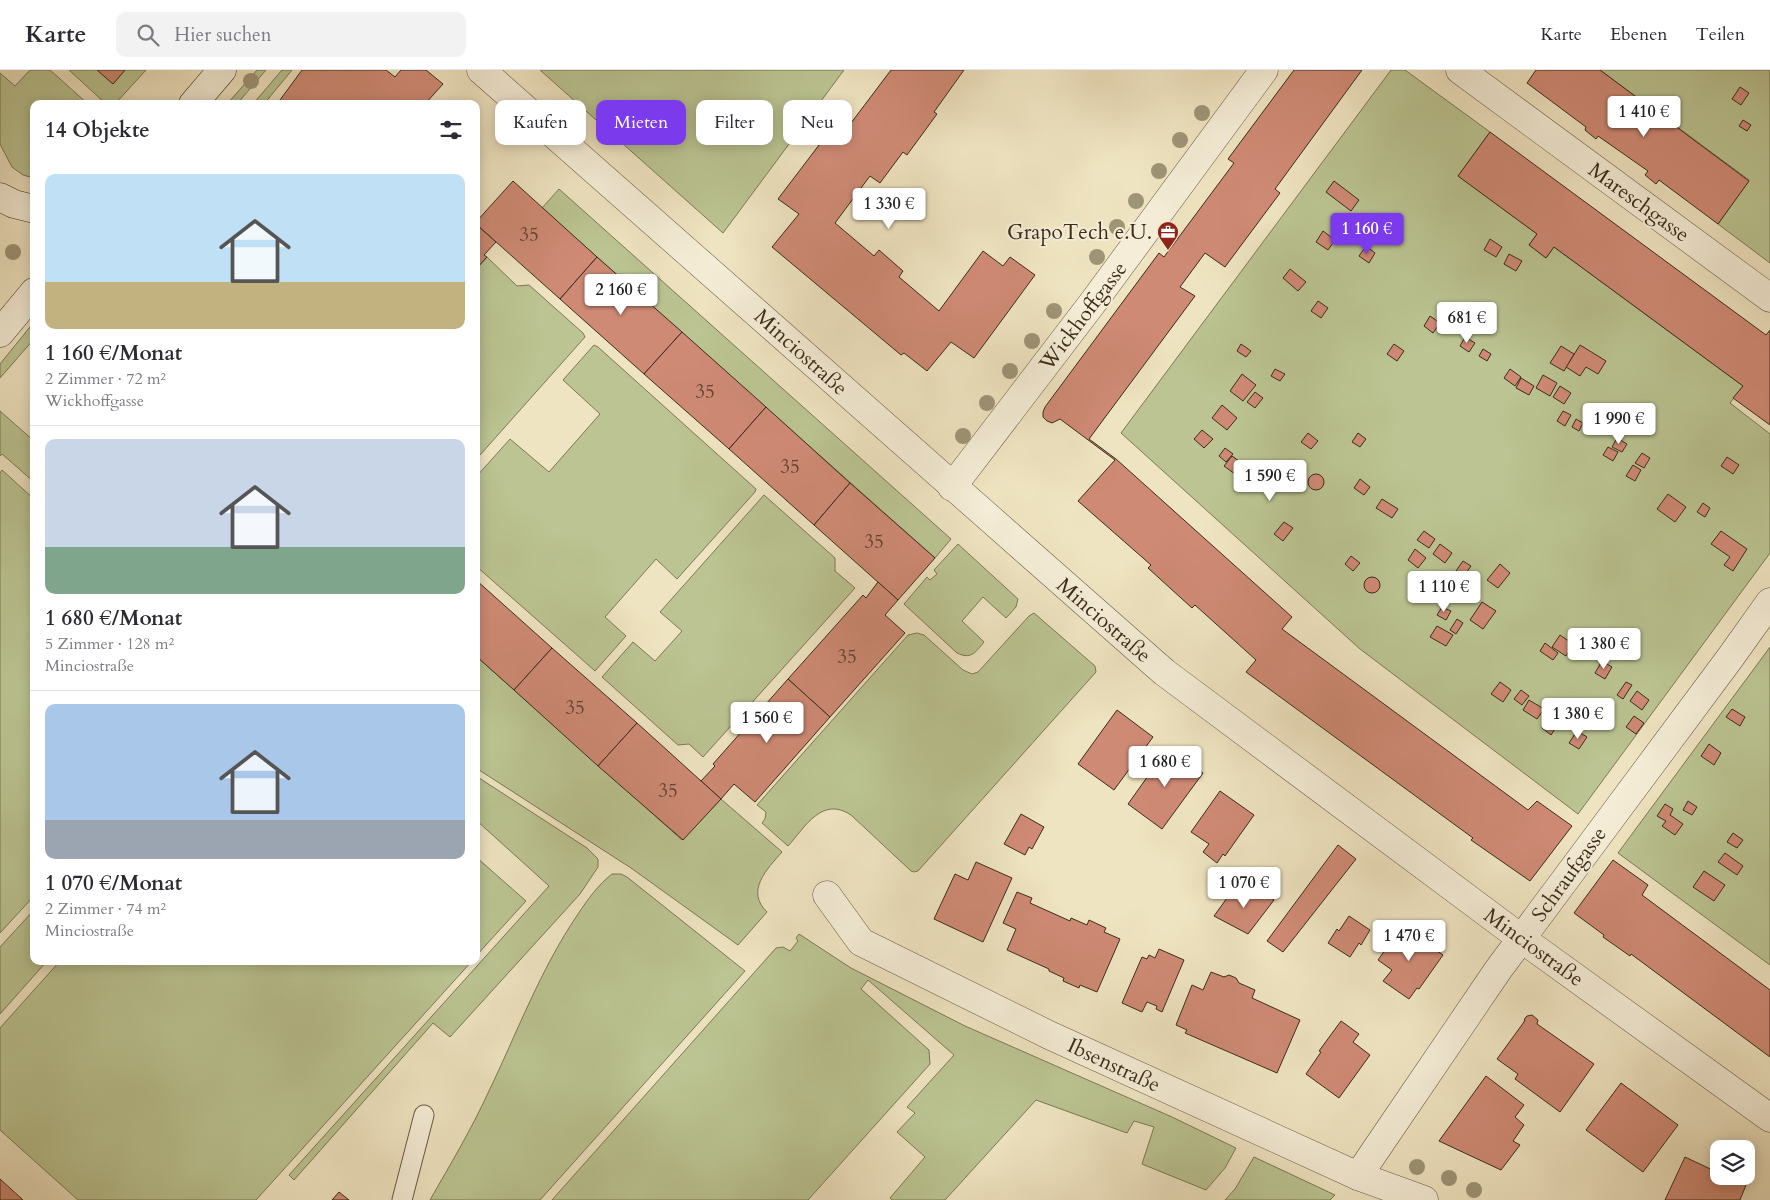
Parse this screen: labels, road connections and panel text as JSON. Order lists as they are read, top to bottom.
{
  "streets": {
    "street": [
      "Mareschgasse",
      "Wickhoffgasse",
      "Minciostraße",
      "Schraufgasse",
      "Ibsenstraße"
    ]
  },
  "crossings": [
    ["Wickhoffgasse", "Minciostraße"],
    ["Minciostraße", "Schraufgasse"],
    ["Schraufgasse", "Ibsenstraße"]
  ],
  "places": {
    "office": ["GrapoTech e.U."]
  },
  "house_numbers": [
    "35",
    "35",
    "35",
    "35",
    "35",
    "35",
    "35"
  ],
  "page": {
    "header": "Karte",
    "search": "Hier suchen",
    "nav": ["Karte", "Ebenen", "Teilen"],
    "price": [
      "1 410 €",
      "1 330 €",
      "1 160 €",
      "2 160 €",
      "681 €",
      "1 990 €",
      "1 590 €",
      "1 110 €",
      "1 380 €",
      "1 380 €",
      "1 560 €",
      "1 680 €",
      "1 070 €",
      "1 470 €"
    ],
    "chip": [
      "Kaufen",
      "Mieten",
      "Filter",
      "Neu"
    ],
    "heading": "14 Objekte",
    "list": [
      {
        "name": "1 160 €/Monat",
        "note": "2 Zimmer · 72 m² · Wickhoffgasse"
      },
      {
        "name": "1 680 €/Monat",
        "note": "5 Zimmer · 128 m² · Minciostraße"
      },
      {
        "name": "1 070 €/Monat",
        "note": "2 Zimmer · 74 m² · Minciostraße"
      }
    ]
  }
}
